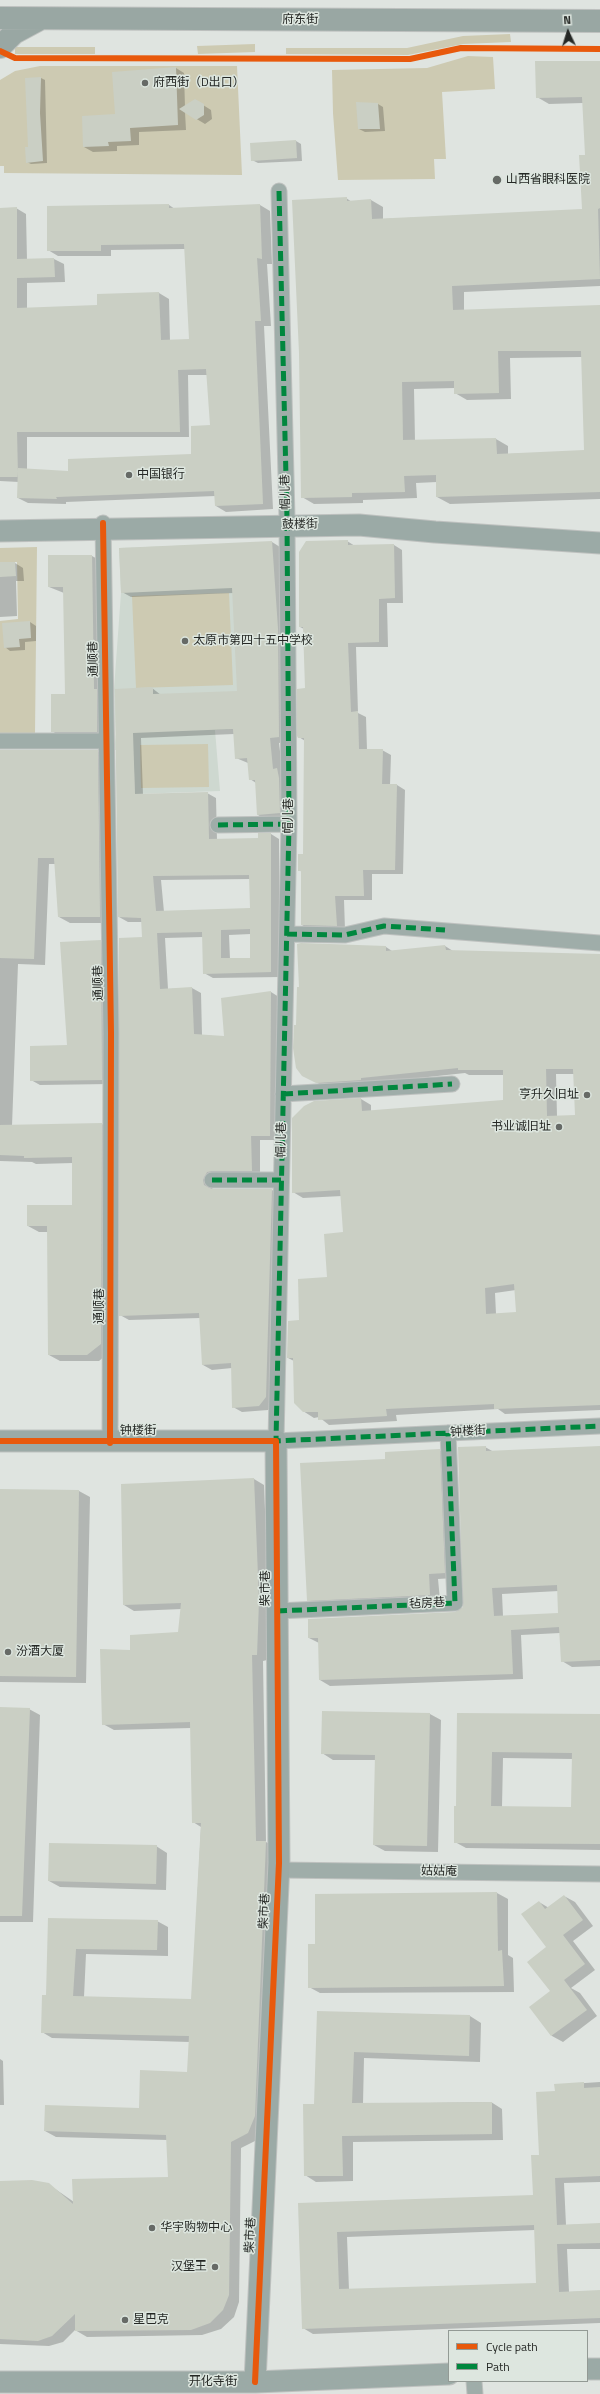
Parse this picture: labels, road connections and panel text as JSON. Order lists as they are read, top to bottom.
{
  "streets": {
    "main road": ["府东街"],
    "street": [
      "帽儿巷",
      "鼓楼街",
      "通顺巷",
      "钟楼街",
      "柴市巷",
      "毡房巷",
      "姑姑庵",
      "开化寺街"
    ]
  },
  "crossings": [
    ["帽儿巷", "鼓楼街"],
    ["帽儿巷", "钟楼街"],
    ["帽儿巷", "柴市巷"],
    ["鼓楼街", "通顺巷"],
    ["通顺巷", "钟楼街"],
    ["钟楼街", "柴市巷"],
    ["钟楼街", "毡房巷"],
    ["柴市巷", "毡房巷"],
    ["柴市巷", "姑姑庵"],
    ["柴市巷", "开化寺街"]
  ],
  "places": [
    "府西街（D出口）",
    "山西省眼科医院",
    "中国银行",
    "太原市第四十五中学校",
    "亨升久旧址",
    "书业诚旧址",
    "汾酒大厦",
    "华宇购物中心",
    "汉堡王",
    "星巴克"
  ],
  "legend": ["Cycle path", "Path"],
  "north": "top"
}
